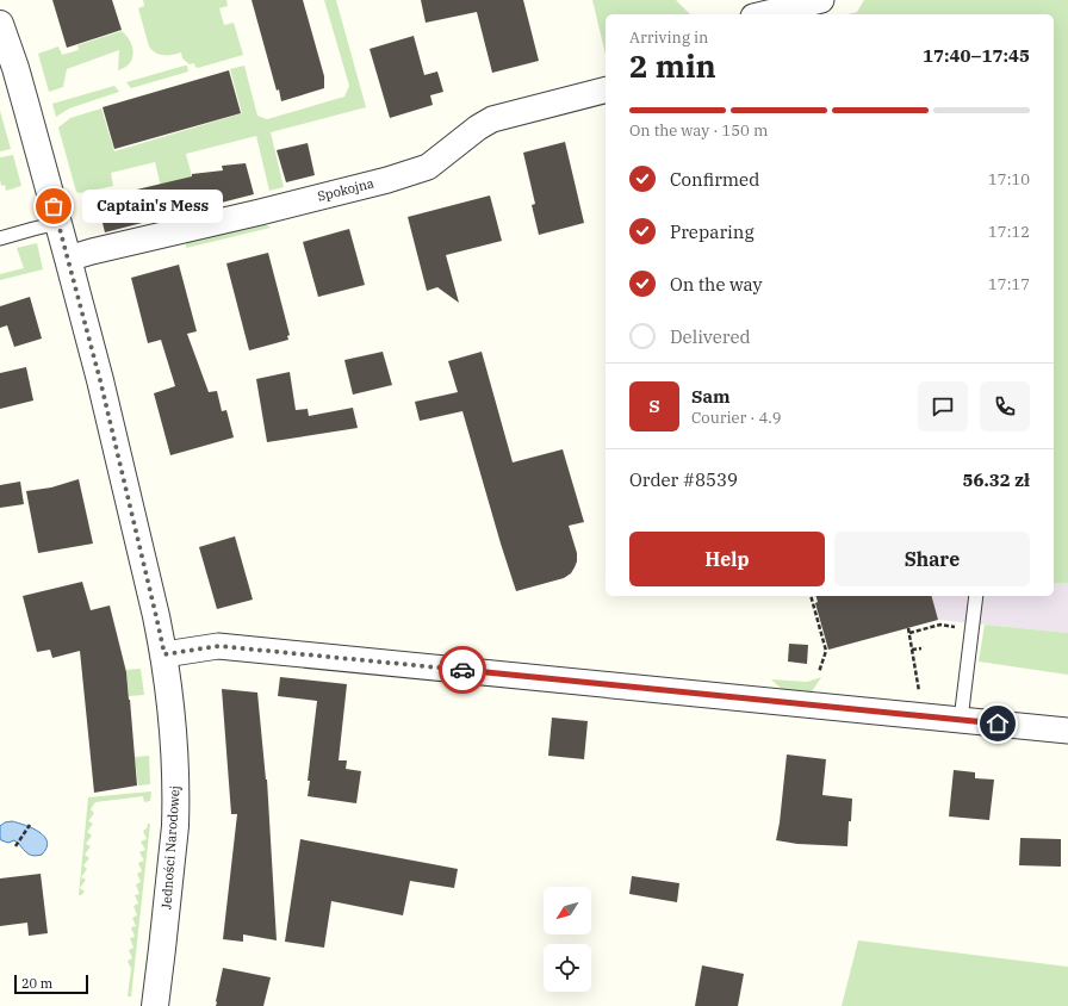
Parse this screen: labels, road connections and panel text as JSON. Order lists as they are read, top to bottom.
{
  "streets": {
    "street": ["Spokojna", "Jedności Narodowej"]
  },
  "crossings": [
    ["Spokojna", "Jedności Narodowej"]
  ],
  "places": ["Captain's Mess"],
  "scale_bar": "20 m",
  "north": "bottom left",
  "page": {
    "heading": ["2 min", "Arriving in", "17:40–17:45"],
    "panel": [
      "Sam",
      "Courier · 4.9",
      "Order #8539",
      "56.32 zł"
    ],
    "bar": "On the way · 150 m",
    "list": [
      ["Confirmed", "17:10"],
      ["Preparing", "17:12"],
      ["On the way", "17:17"],
      "Delivered"
    ],
    "bubble": "Captain's Mess",
    "round": "S",
    "buttons": ["Help", "Share"],
    "scale": "20 m"
  }
}
